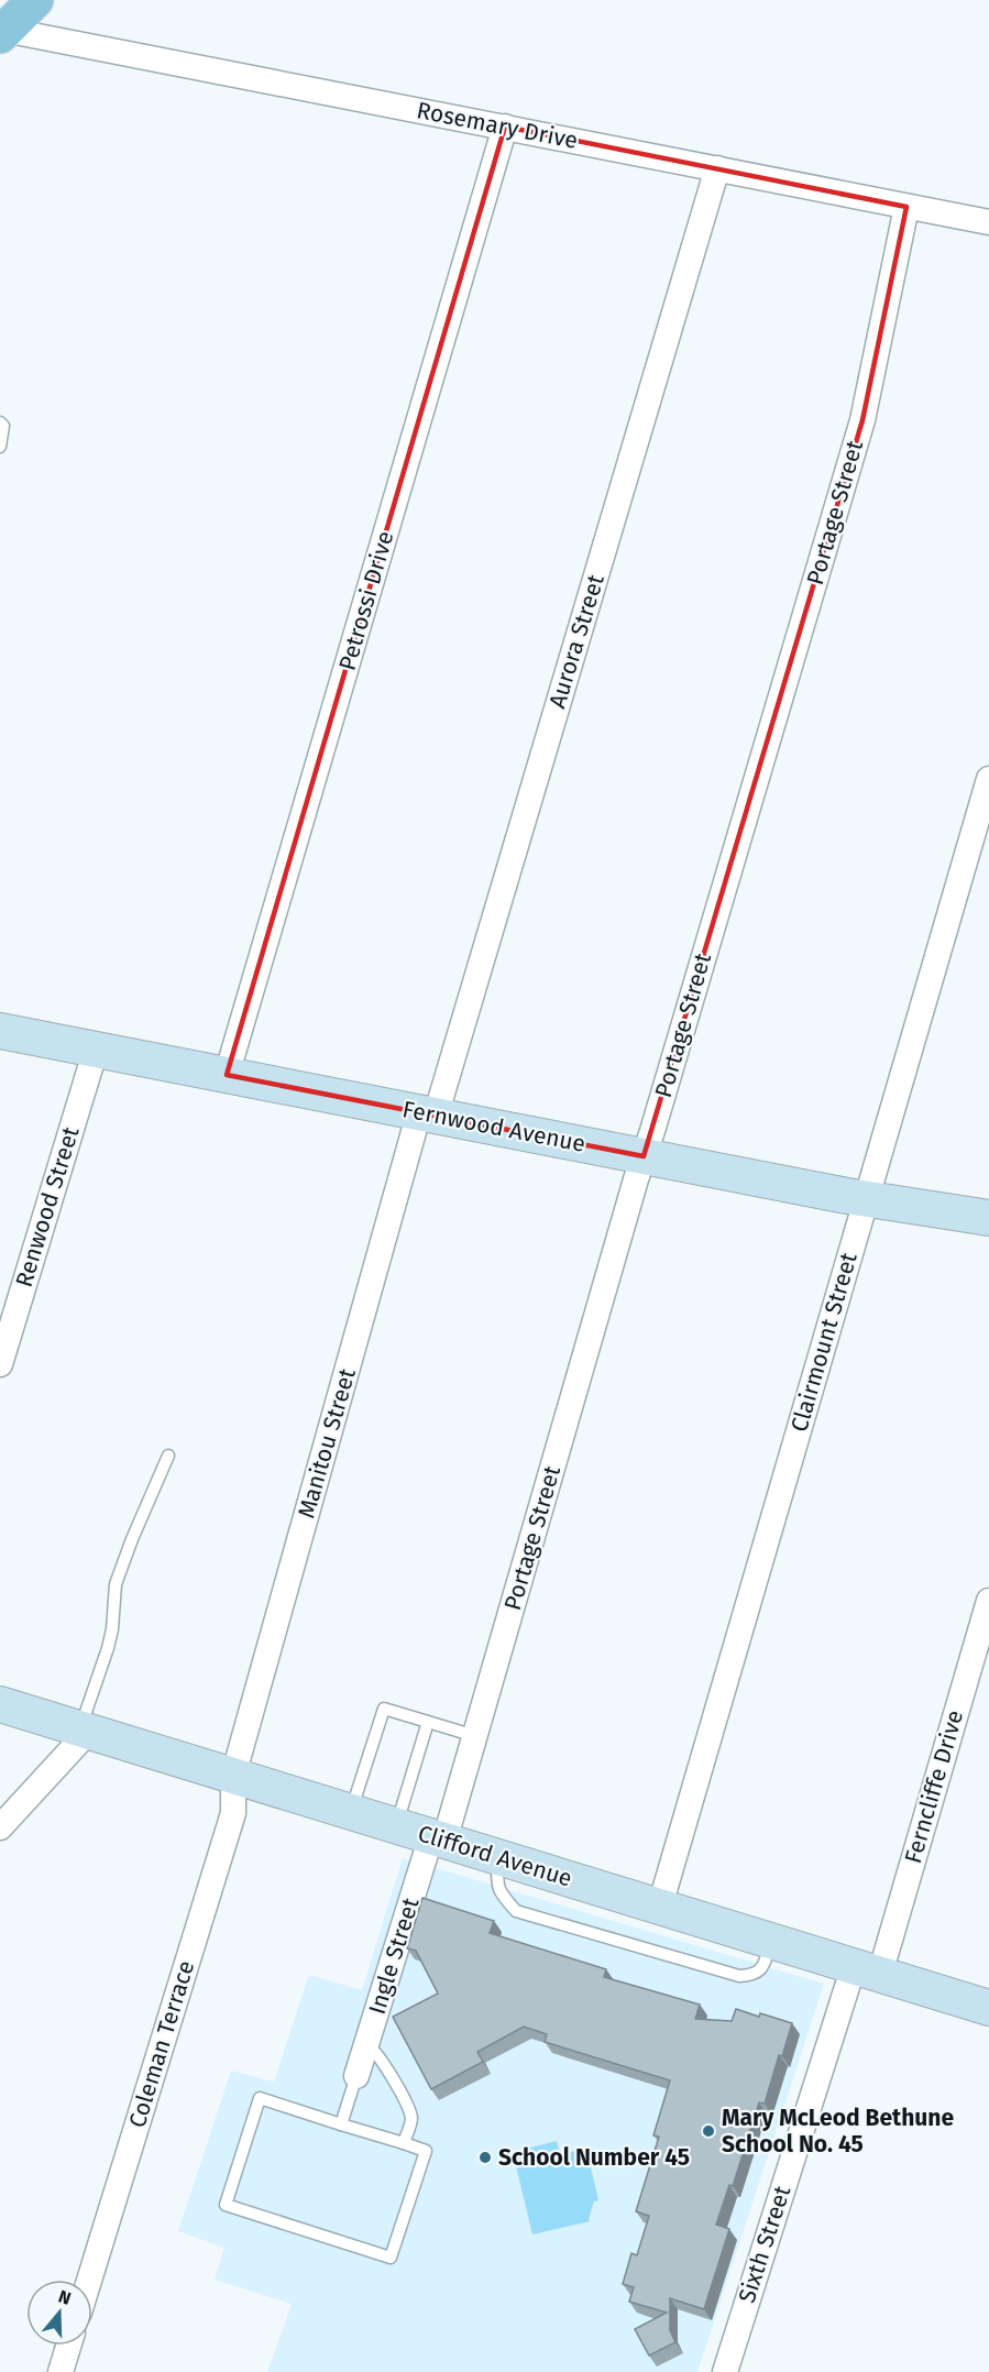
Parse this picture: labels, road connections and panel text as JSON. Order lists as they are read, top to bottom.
{
  "streets": {
    "main road": ["Fernwood Avenue", "Clifford Avenue"],
    "street": [
      "Rosemary Drive",
      "Portage Street",
      "Petrossi Drive",
      "Aurora Street",
      "Renwood Street",
      "Clairmount Street",
      "Manitou Street",
      "Ferncliffe Drive",
      "Ingle Street",
      "Coleman Terrace",
      "Sixth Street"
    ]
  },
  "crossings": [
    ["Rosemary Drive", "Portage Street"],
    ["Rosemary Drive", "Petrossi Drive"],
    ["Rosemary Drive", "Aurora Street"],
    ["Portage Street", "Fernwood Avenue"],
    ["Portage Street", "Clifford Avenue"],
    ["Portage Street", "Ingle Street"],
    ["Petrossi Drive", "Fernwood Avenue"],
    ["Aurora Street", "Fernwood Avenue"],
    ["Aurora Street", "Manitou Street"],
    ["Fernwood Avenue", "Renwood Street"],
    ["Fernwood Avenue", "Clairmount Street"],
    ["Fernwood Avenue", "Manitou Street"],
    ["Clairmount Street", "Clifford Avenue"],
    ["Manitou Street", "Clifford Avenue"],
    ["Manitou Street", "Coleman Terrace"],
    ["Ferncliffe Drive", "Clifford Avenue"],
    ["Ferncliffe Drive", "Sixth Street"],
    ["Clifford Avenue", "Ingle Street"],
    ["Clifford Avenue", "Coleman Terrace"],
    ["Clifford Avenue", "Sixth Street"]
  ],
  "places": ["Mary McLeod Bethune School No. 45", "School Number 45"],
  "north": "top"
}
